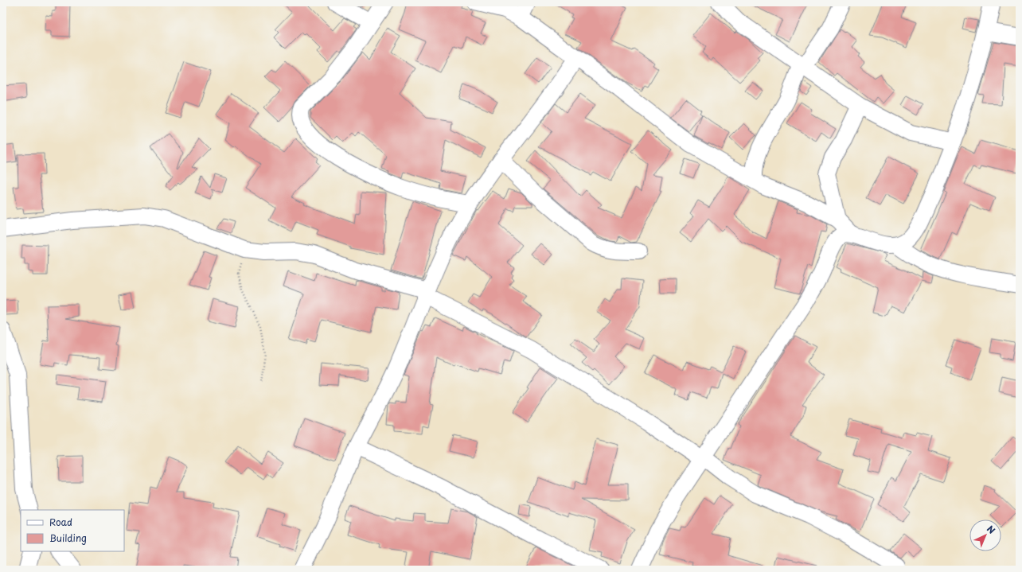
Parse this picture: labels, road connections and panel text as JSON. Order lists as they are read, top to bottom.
{
  "legend": ["Road", "Building"],
  "north": "top right"
}
